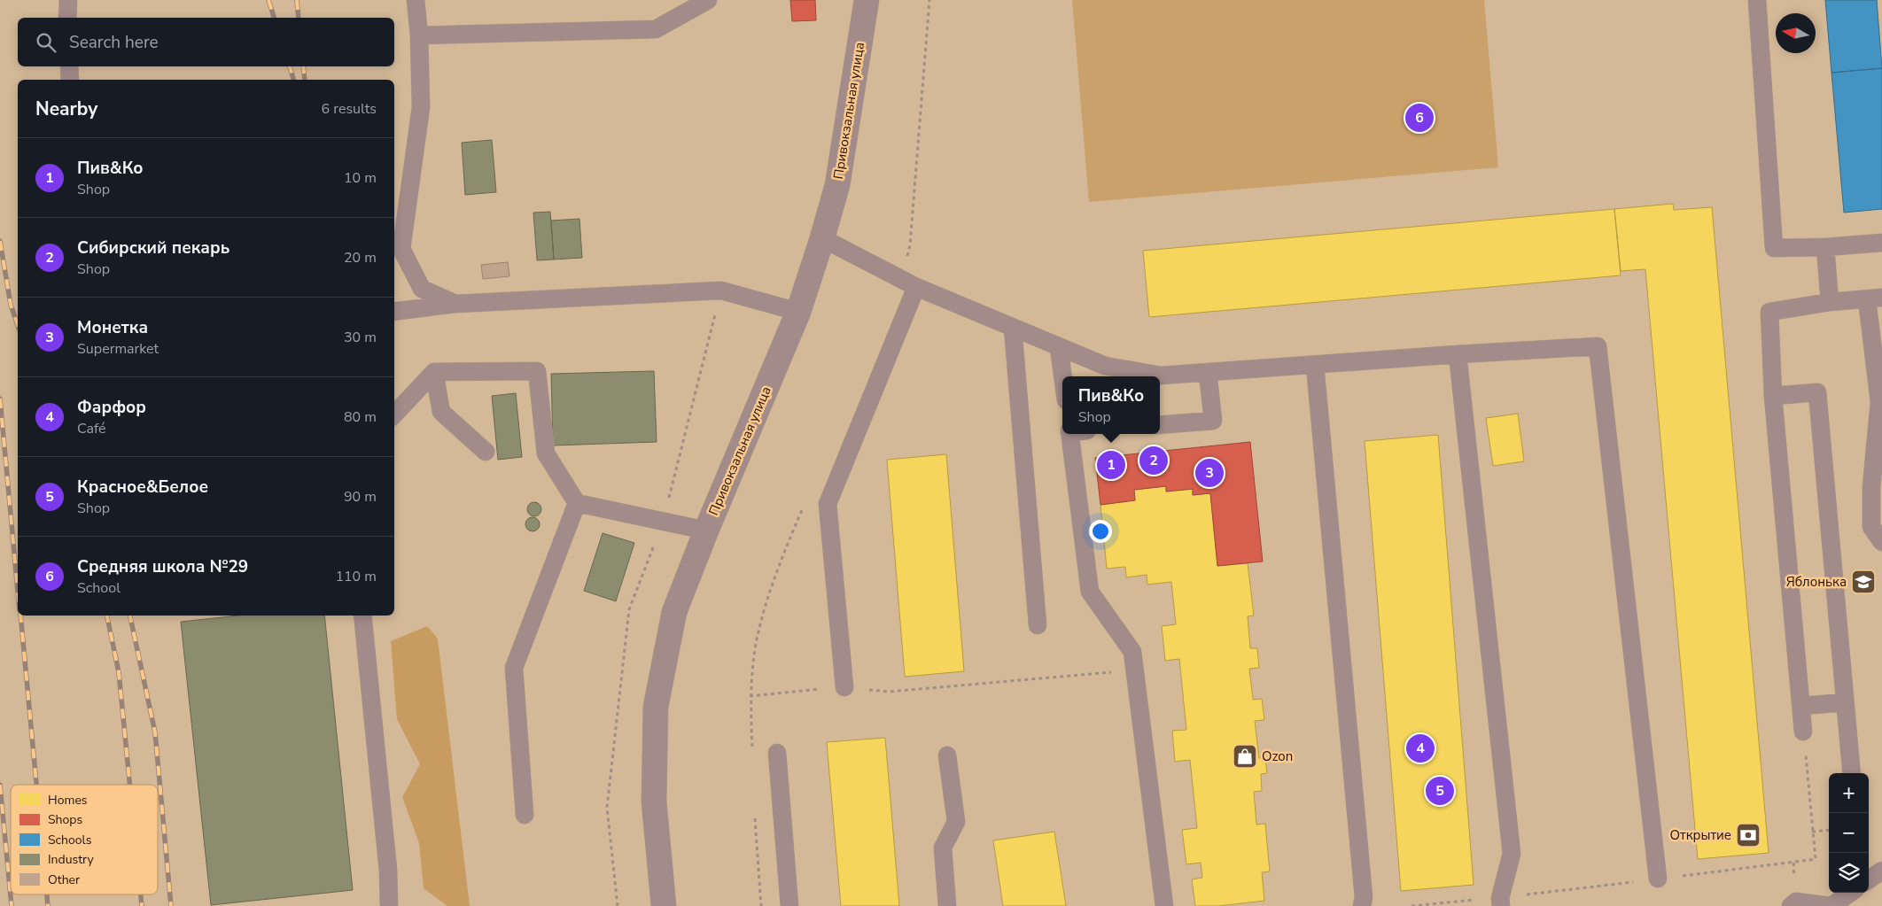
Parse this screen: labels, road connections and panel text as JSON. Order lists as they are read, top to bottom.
{
  "streets": {
    "street": ["Привокзальная улица"]
  },
  "places": {
    "school or university": ["Яблонька"],
    "shop": ["Ozon"],
    "bank": ["Открытие"]
  },
  "legend": [
    "Homes",
    "Shops",
    "Schools",
    "Industry",
    "Other"
  ],
  "north": "left",
  "page": {
    "search": "Search here",
    "heading": ["Nearby", "6 results"],
    "pins": [
      "6",
      "2",
      "1",
      "3",
      "4",
      "5"
    ],
    "list": [
      {
        "mark": "1",
        "name": "Пив&Ко",
        "note": "Shop",
        "value": "10 m"
      },
      {
        "mark": "2",
        "name": "Сибирский пекарь",
        "note": "Shop",
        "value": "20 m"
      },
      {
        "mark": "3",
        "name": "Монетка",
        "note": "Supermarket",
        "value": "30 m"
      },
      {
        "mark": "4",
        "name": "Фарфор",
        "note": "Café",
        "value": "80 m"
      },
      {
        "mark": "5",
        "name": "Красное&Белое",
        "note": "Shop",
        "value": "90 m"
      },
      {
        "mark": "6",
        "name": "Средняя школа №29",
        "note": "School",
        "value": "110 m"
      }
    ],
    "popup": ["Пив&Ко", "Shop"],
    "map_buttons": ["+", "−"]
  }
}
